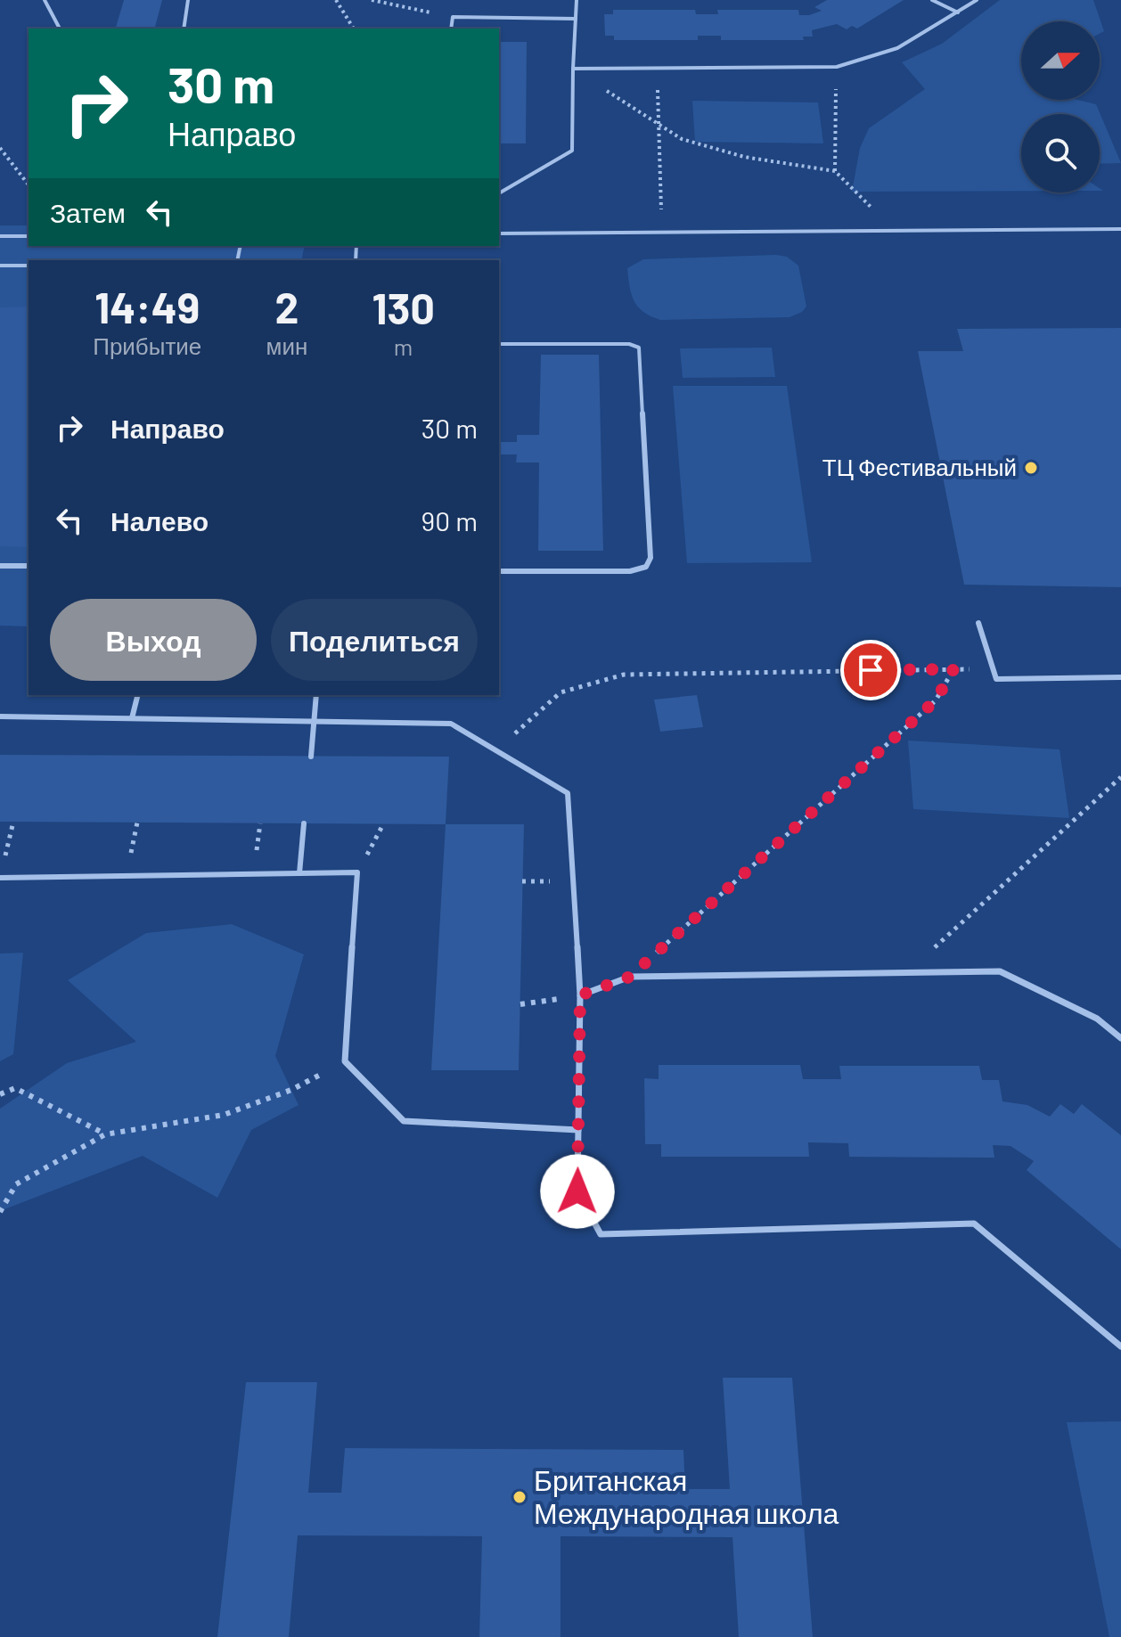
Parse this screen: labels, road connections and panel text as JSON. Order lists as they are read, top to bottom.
{
  "places": ["ТЦ Фестивальный", "Британская Международная школа"],
  "north": "right",
  "page": {
    "turn": ["30 m", "Направо"],
    "then": "Затем",
    "eta": [
      "14:49",
      "Прибытие",
      "2",
      "мин",
      "130",
      "m"
    ],
    "list": [
      {
        "name": "Направо",
        "value": "30 m"
      },
      {
        "name": "Налево",
        "value": "90 m"
      }
    ],
    "buttons": ["Выход", "Поделиться"]
  }
}
